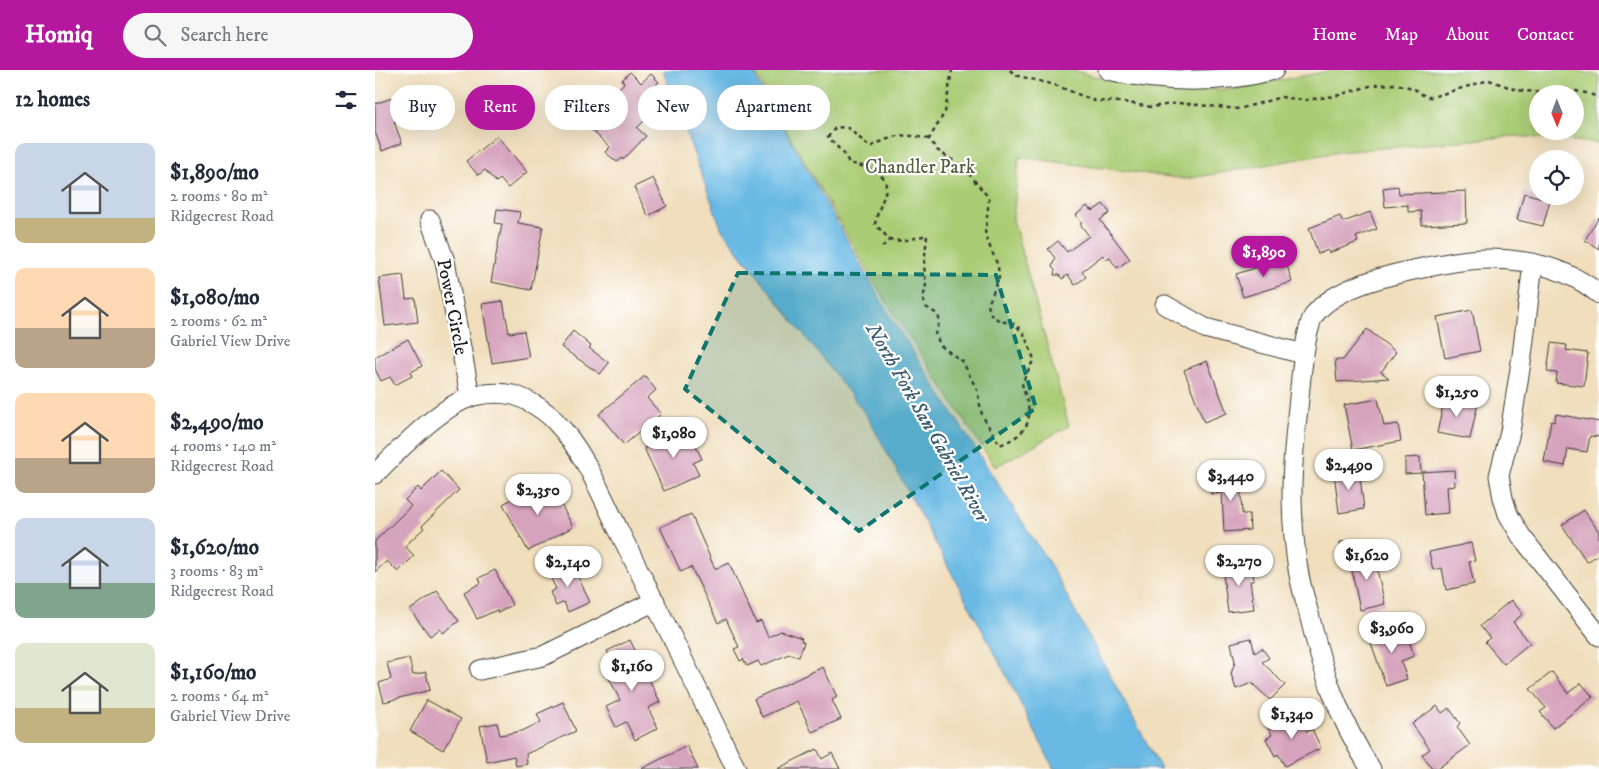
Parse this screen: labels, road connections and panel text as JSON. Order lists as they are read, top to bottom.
{
  "streets": {
    "street": ["Power Circle"]
  },
  "water": ["North Fork San Gabriel River"],
  "parks": ["Chandler Park"],
  "north": "bottom",
  "page": {
    "header": "Homiq",
    "search": "Search here",
    "nav": [
      "Home",
      "Map",
      "About",
      "Contact"
    ],
    "heading": "12 homes",
    "chip": [
      "Buy",
      "Rent",
      "Filters",
      "New",
      "Apartment"
    ],
    "list": [
      {
        "name": "$1,890/mo",
        "note": "2 rooms · 80 m² · Ridgecrest Road"
      },
      {
        "name": "$1,080/mo",
        "note": "2 rooms · 62 m² · Gabriel View Drive"
      },
      {
        "name": "$2,490/mo",
        "note": "4 rooms · 140 m² · Ridgecrest Road"
      },
      {
        "name": "$1,620/mo",
        "note": "3 rooms · 83 m² · Ridgecrest Road"
      },
      {
        "name": "$1,160/mo",
        "note": "2 rooms · 64 m² · Gabriel View Drive"
      }
    ],
    "price": [
      "$1,890",
      "$1,250",
      "$1,080",
      "$2,490",
      "$3,440",
      "$2,350",
      "$1,620",
      "$2,270",
      "$2,140",
      "$3,960",
      "$1,160",
      "$1,340"
    ]
  }
}
